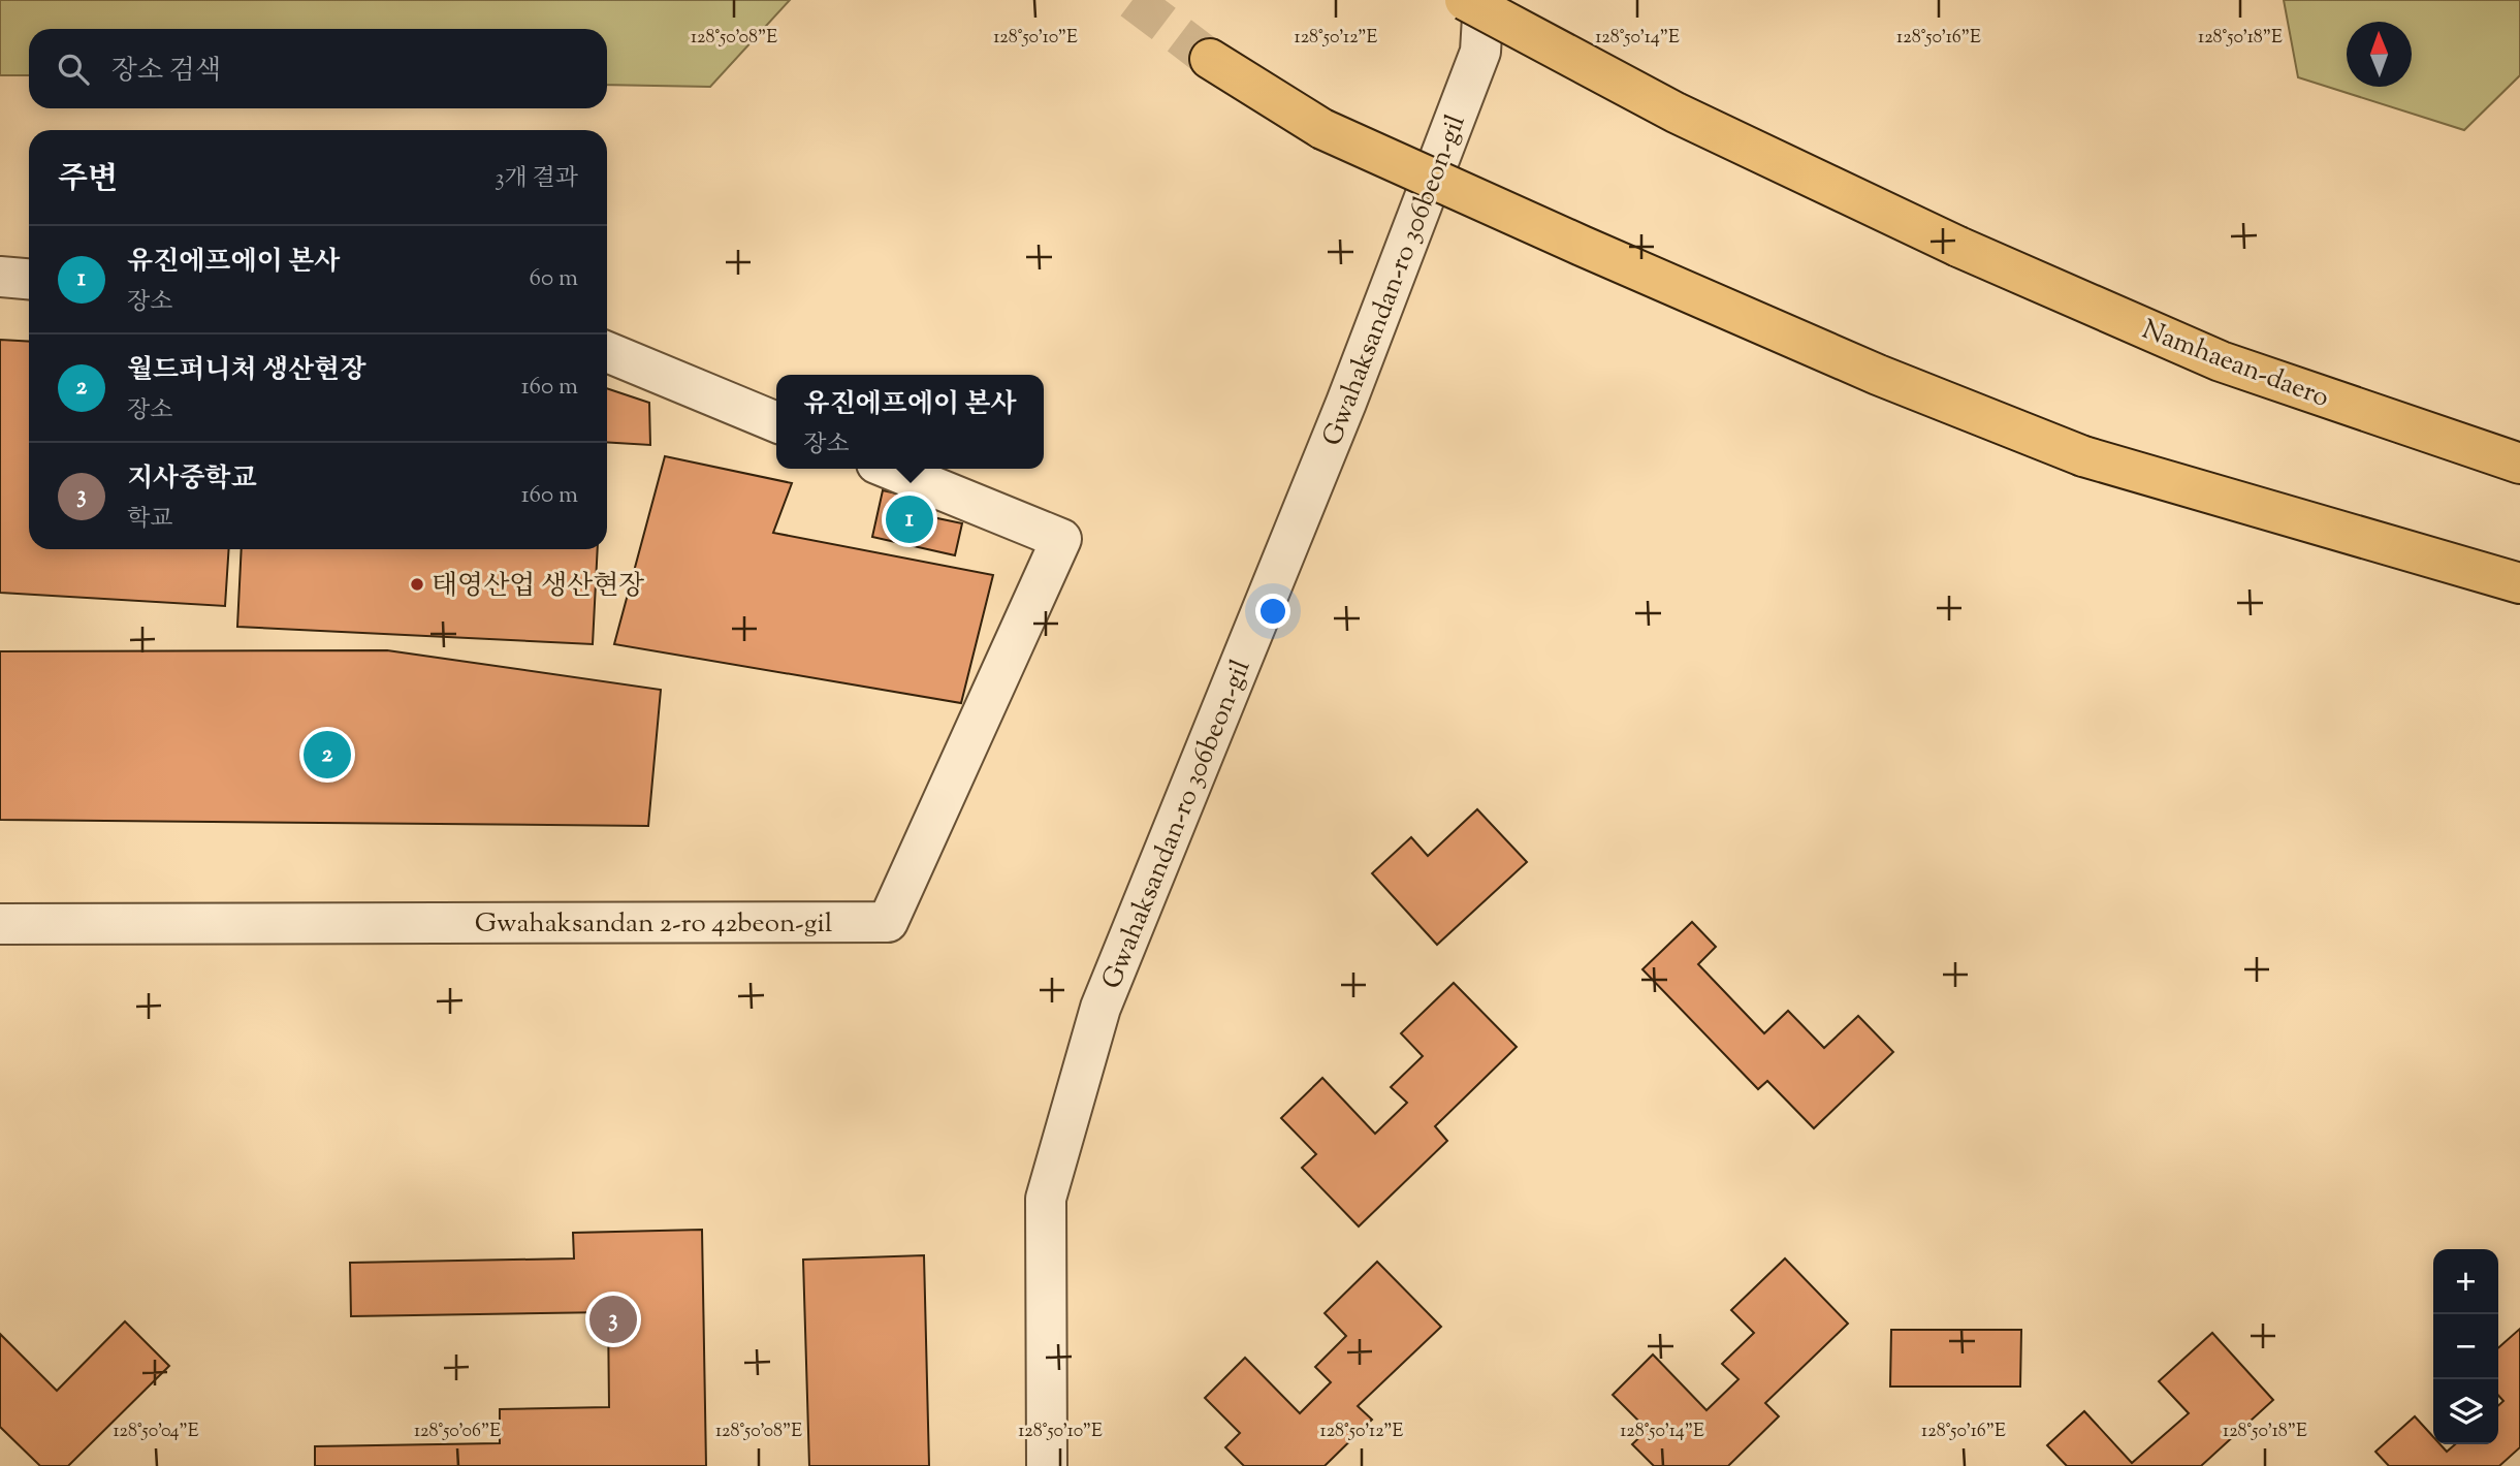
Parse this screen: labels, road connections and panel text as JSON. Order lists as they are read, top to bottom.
{
  "streets": {
    "highway": ["Namhaean-daero"],
    "street": ["Gwahaksandan-ro 306beon-gil", "Gwahaksandan 2-ro 42beon-gil"]
  },
  "places": ["태영산업 생산현장"],
  "north": "top",
  "page": {
    "search": "장소 검색",
    "heading": ["주변", "3개 결과"],
    "list": [
      {
        "mark": "1",
        "name": "유진에프에이 본사",
        "note": "장소",
        "value": "60 m"
      },
      {
        "mark": "2",
        "name": "월드퍼니처 생산현장",
        "note": "장소",
        "value": "160 m"
      },
      {
        "mark": "3",
        "name": "지사중학교",
        "note": "학교",
        "value": "160 m"
      }
    ],
    "popup": ["유진에프에이 본사", "장소"],
    "pins": ["1", "2", "3"],
    "map_buttons": ["+", "−"]
  },
  "coordinates": [
    "128°50'08\"E",
    "128°50'10\"E",
    "128°50'12\"E",
    "128°50'14\"E",
    "128°50'16\"E",
    "128°50'18\"E",
    "128°50'04\"E",
    "128°50'06\"E"
  ]
}
